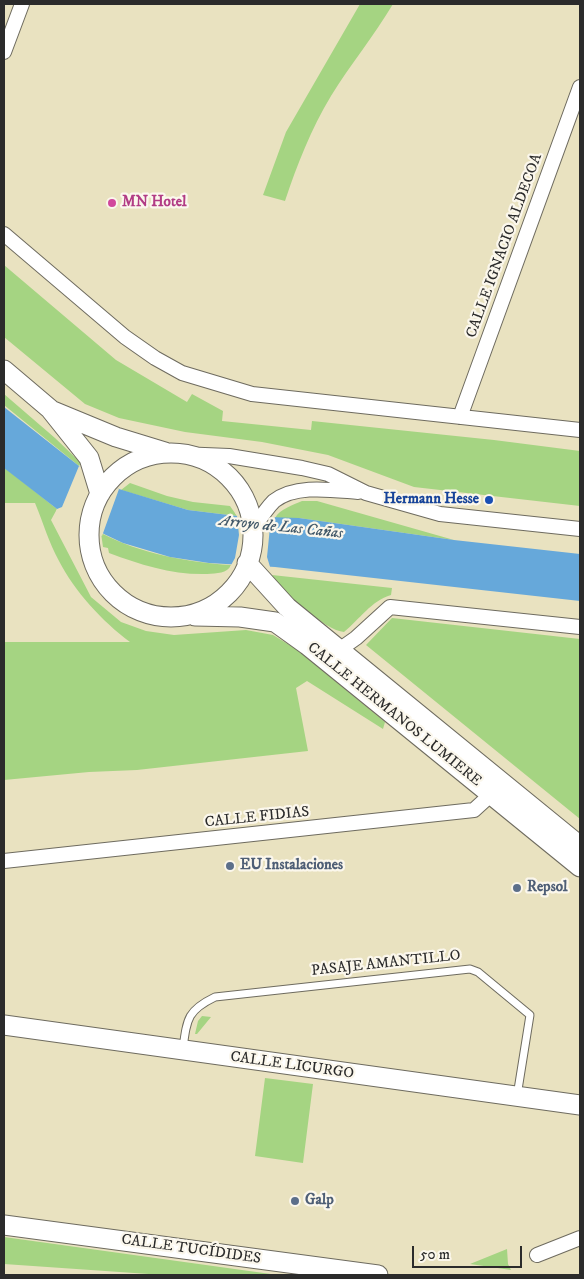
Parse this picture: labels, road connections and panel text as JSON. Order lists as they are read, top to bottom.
{
  "streets": {
    "main road": ["CALLE HERMANOS LUMIERE", "CALLE LICURGO", "CALLE TUCÍDIDES"],
    "street": ["CALLE IGNACIO ALDECOA", "CALLE FIDIAS"],
    "lane": ["PASAJE AMANTILLO"]
  },
  "crossings": [
    ["CALLE HERMANOS LUMIERE", "CALLE FIDIAS"],
    ["PASAJE AMANTILLO", "CALLE LICURGO"]
  ],
  "water": ["Arroyo de Las Cañas"],
  "places": [
    "MN Hotel",
    "Hermann Hesse",
    "EU Instalaciones",
    "Repsol",
    "Galp"
  ],
  "scale_bar": "50 m"
}
